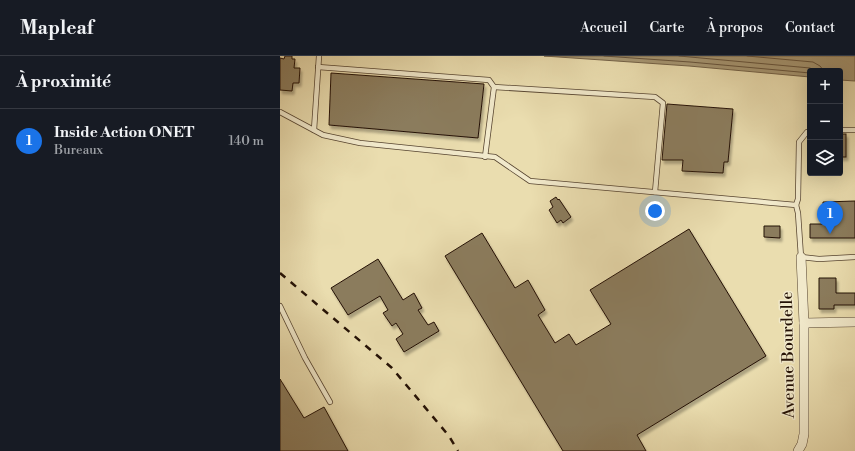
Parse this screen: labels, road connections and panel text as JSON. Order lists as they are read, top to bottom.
{
  "streets": {
    "street": ["Avenue Bourdelle"]
  },
  "page": {
    "header": "Mapleaf",
    "nav": [
      "Accueil",
      "Carte",
      "À propos",
      "Contact"
    ],
    "heading": "À proximité",
    "map_buttons": ["+", "−"],
    "list": [
      {
        "mark": "1",
        "name": "Inside Action ONET",
        "note": "Bureaux",
        "value": "140 m"
      }
    ],
    "pins": "1"
  }
}
